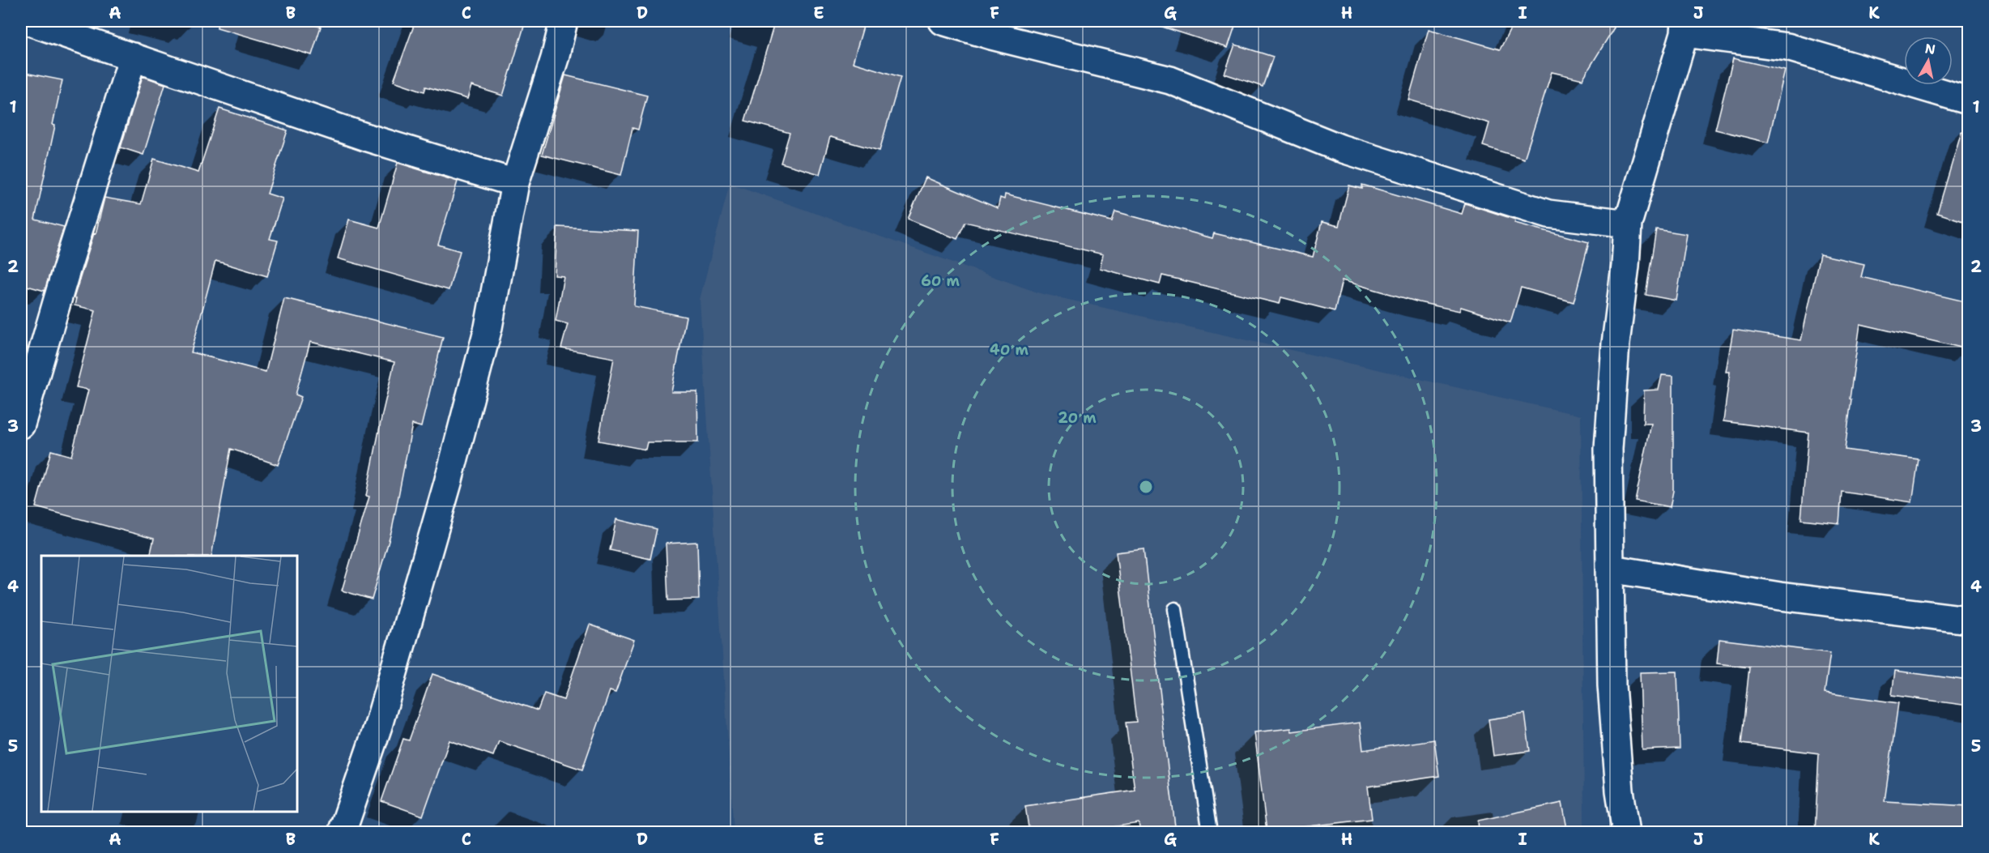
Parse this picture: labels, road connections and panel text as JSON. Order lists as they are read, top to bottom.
{
  "north": "top",
  "grid": {
    "columns": [
      "A",
      "B",
      "C",
      "D",
      "E",
      "F",
      "G",
      "H",
      "I",
      "J",
      "K"
    ],
    "rows": [
      "1",
      "2",
      "3",
      "4",
      "5"
    ]
  },
  "rings": ["60 m", "40 m", "20 m"]
}
